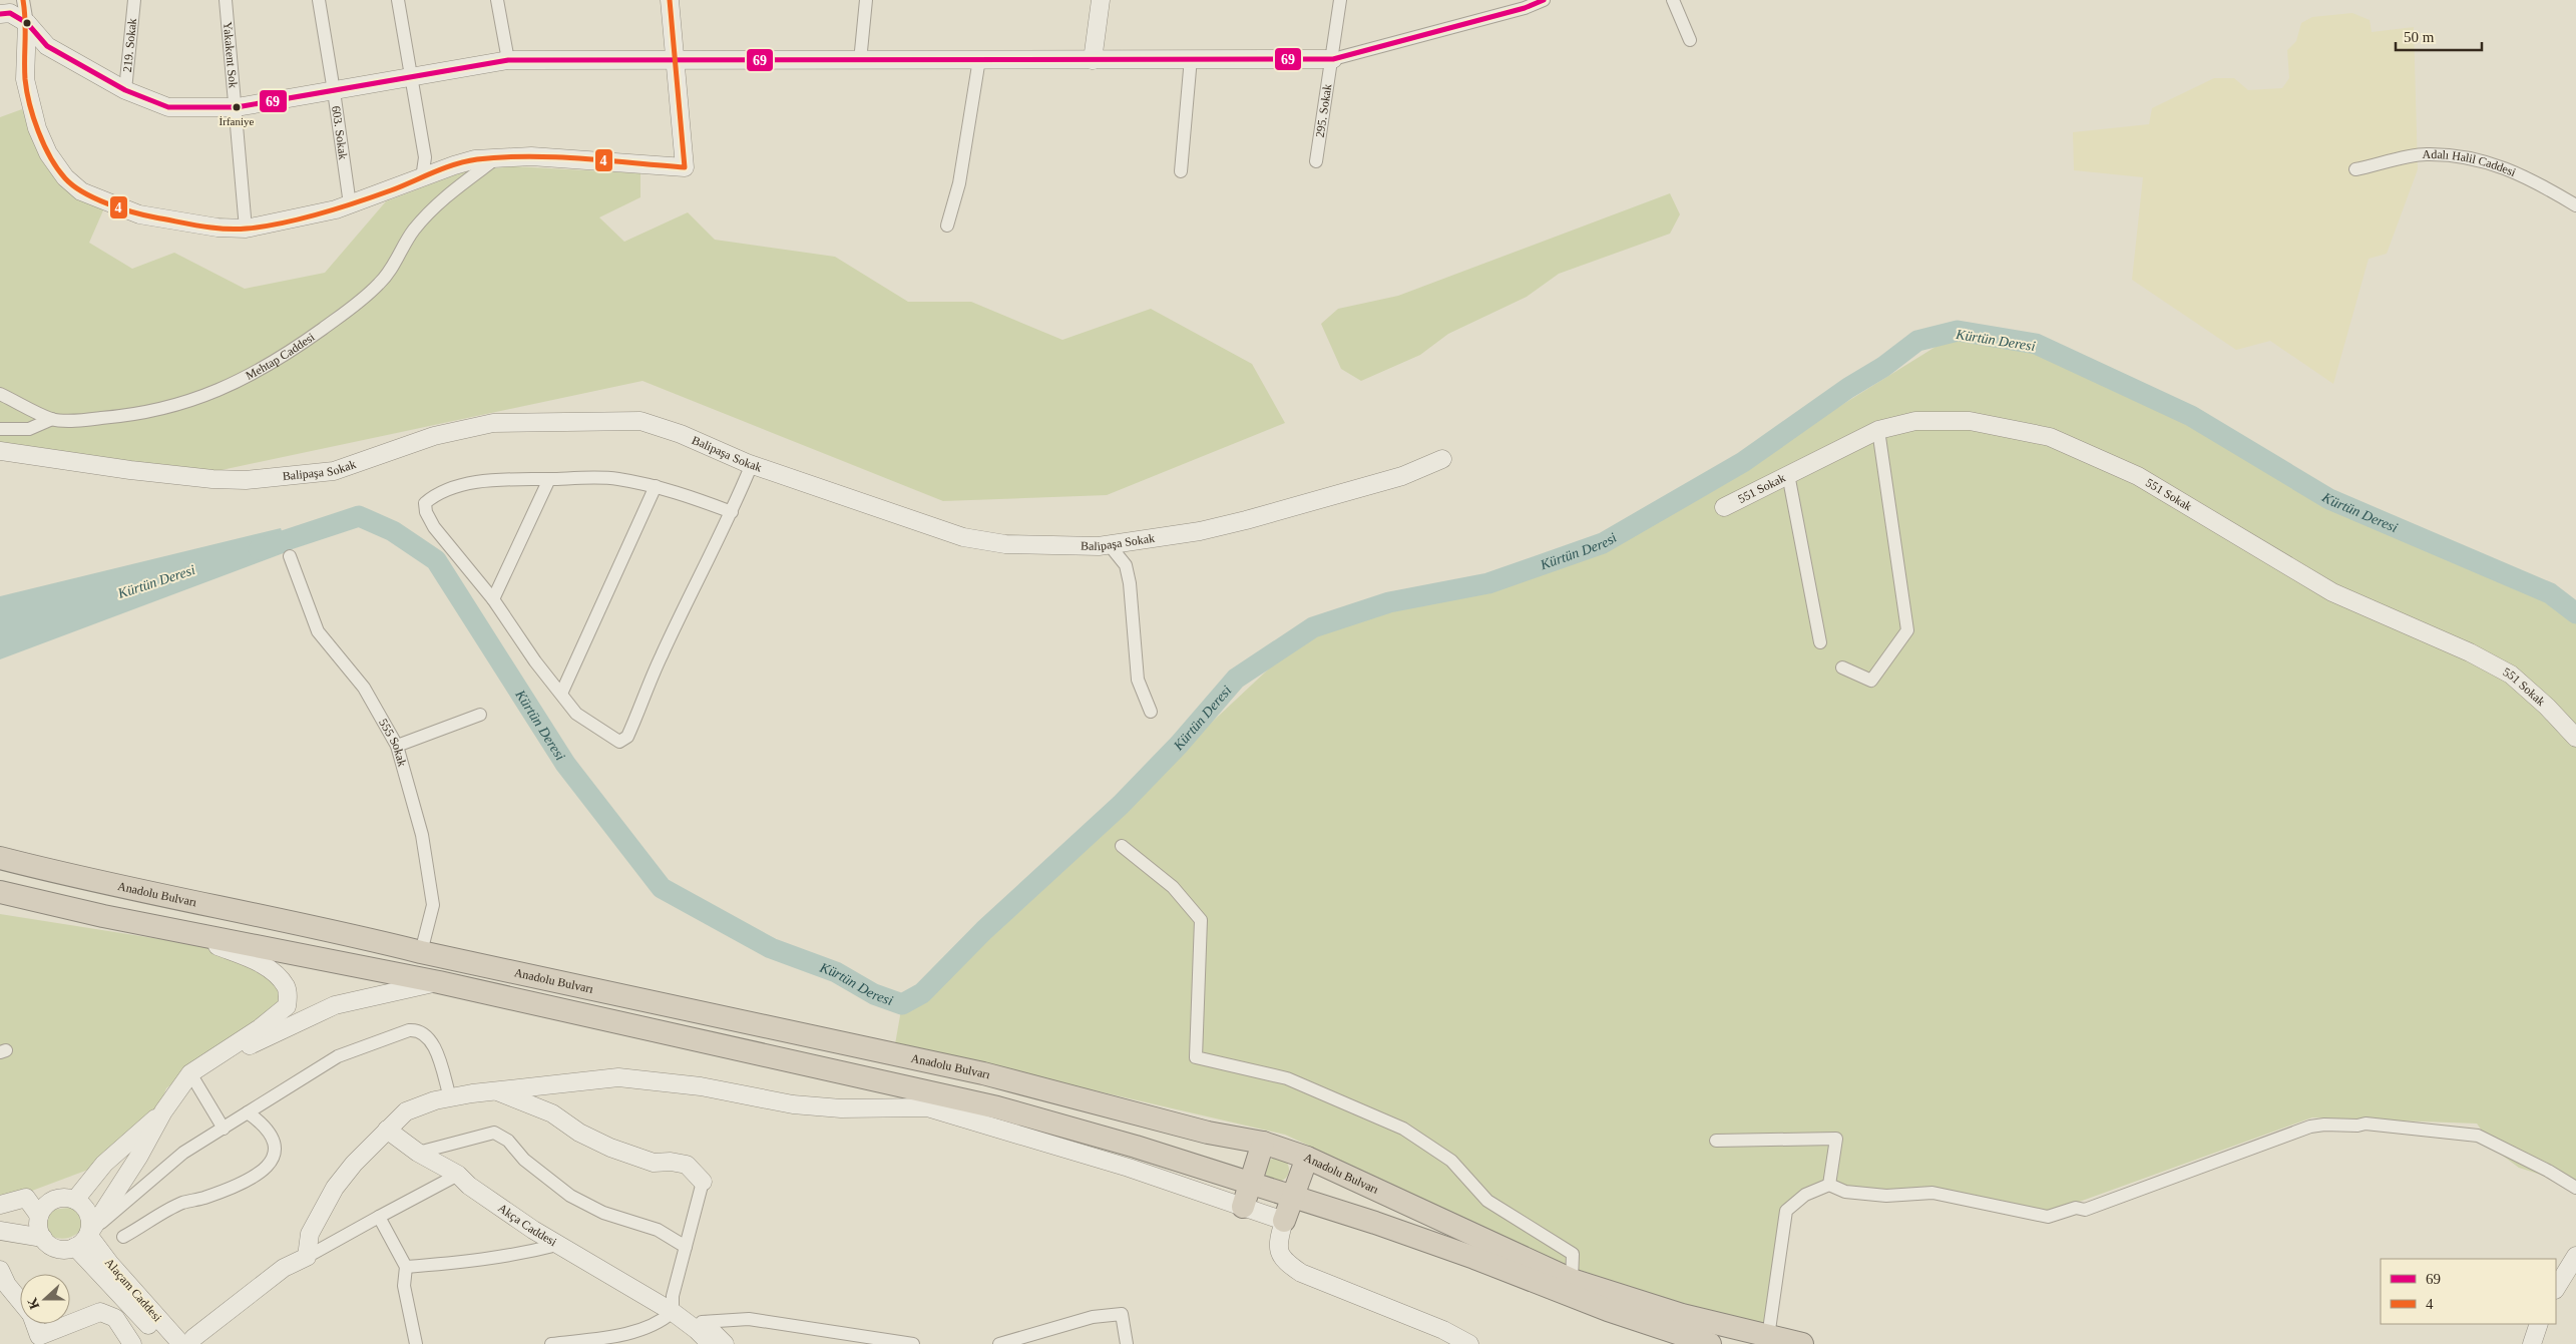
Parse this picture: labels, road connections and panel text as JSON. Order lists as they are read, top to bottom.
{
  "streets": {
    "highway": ["Anadolu Bulvarı"],
    "street": [
      "219. Sokak",
      "Yakakent Sok",
      "295. Sokak",
      "603. Sokak",
      "Adalı Halil Caddesi",
      "Mehtap Caddesi",
      "Balipaşa Sokak",
      "551 Sokak",
      "555 Sokak",
      "Akça Caddesi",
      "Alaçam Caddesi"
    ]
  },
  "crossings": [
    ["555 Sokak", "Anadolu Bulvarı"]
  ],
  "water": ["Kürtün Deresi"],
  "places": ["İrfaniye"],
  "lines": ["transit line 69", "transit line 4"],
  "legend": ["69", "4"],
  "scale_bar": "50 m",
  "north": "left"
}
